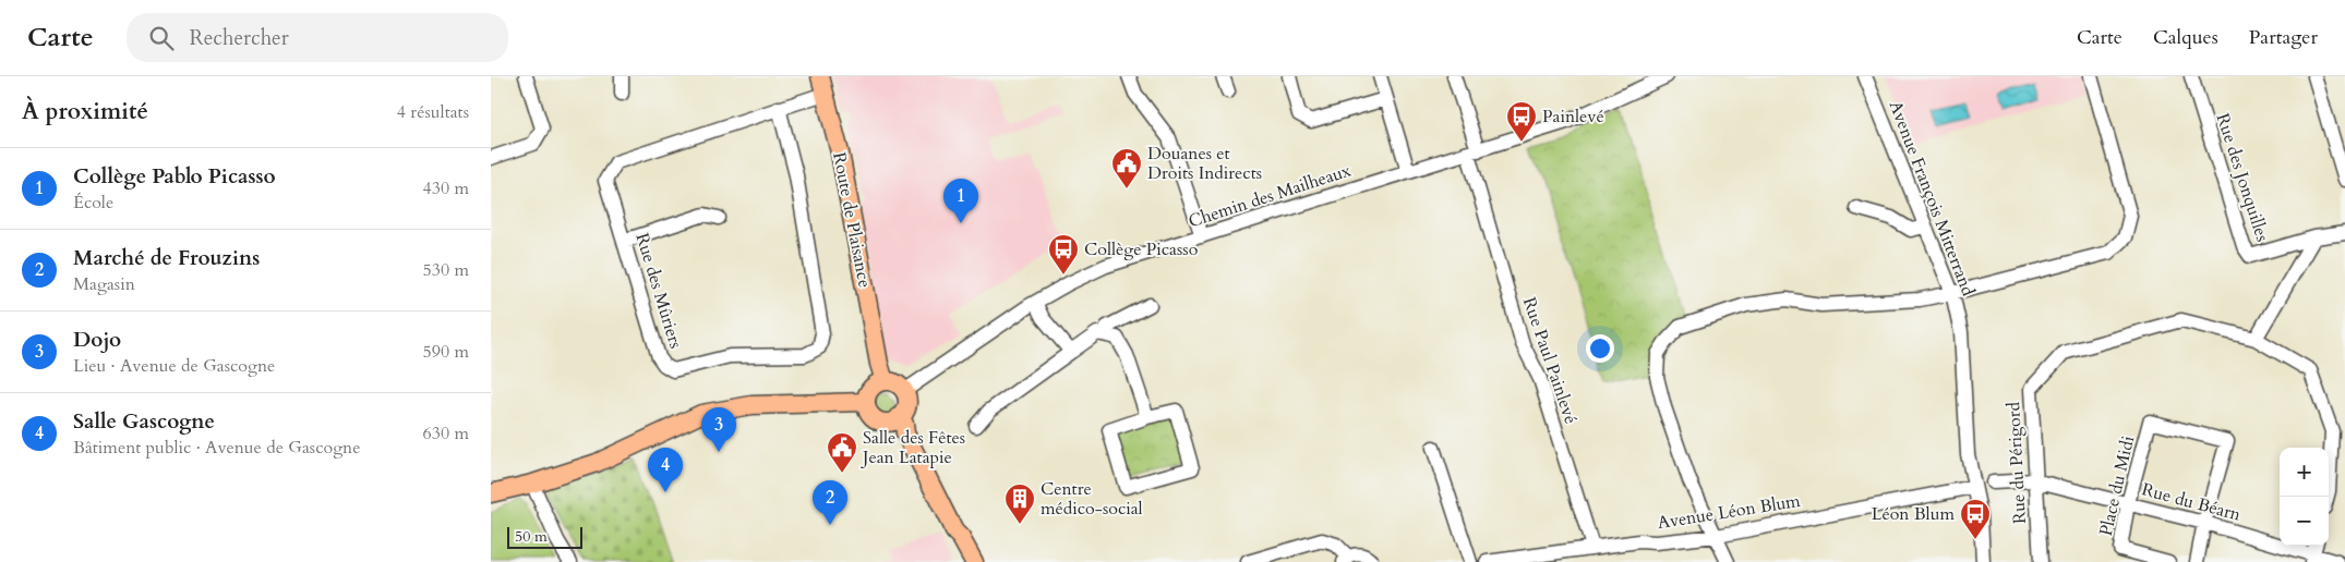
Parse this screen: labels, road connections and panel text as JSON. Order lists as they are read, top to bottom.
{
  "streets": {
    "main road": ["Route de Plaisance"],
    "street": [
      "Rue des Jonquilles",
      "Chemin des Mailheaux",
      "Avenue François Mitterrand",
      "Rue des Mûriers",
      "Rue Paul Painlevé",
      "Rue du Périgord",
      "Place du Midi",
      "Rue du Béarn",
      "Avenue Léon Blum"
    ]
  },
  "crossings": [
    ["Chemin des Mailheaux", "Route de Plaisance"],
    ["Chemin des Mailheaux", "Rue Paul Painlevé"],
    ["Avenue François Mitterrand", "Avenue Léon Blum"],
    ["Route de Plaisance", "Rue des Mûriers"],
    ["Rue Paul Painlevé", "Avenue Léon Blum"],
    ["Rue du Périgord", "Rue du Béarn"],
    ["Place du Midi", "Rue du Béarn"]
  ],
  "places": {
    "bus stop": ["Painlevé", "Collège Picasso", "Léon Blum"],
    "public building": ["Douanes et Droits Indirects", "Salle des Fêtes Jean Latapie"],
    "building": ["Centre médico-social"]
  },
  "scale_bar": "50 m",
  "page": {
    "header": "Carte",
    "search": "Rechercher",
    "nav": ["Carte", "Calques", "Partager"],
    "heading": ["À proximité", "4 résultats"],
    "list": [
      {
        "mark": "1",
        "name": "Collège Pablo Picasso",
        "note": "École",
        "value": "430 m"
      },
      {
        "mark": "2",
        "name": "Marché de Frouzins",
        "note": "Magasin",
        "value": "530 m"
      },
      {
        "mark": "3",
        "name": "Dojo",
        "note": "Lieu · Avenue de Gascogne",
        "value": "590 m"
      },
      {
        "mark": "4",
        "name": "Salle Gascogne",
        "note": "Bâtiment public · Avenue de Gascogne",
        "value": "630 m"
      }
    ],
    "pins": [
      "1",
      "3",
      "4",
      "2"
    ],
    "map_buttons": ["+", "−"],
    "scale": "50 m"
  }
}
